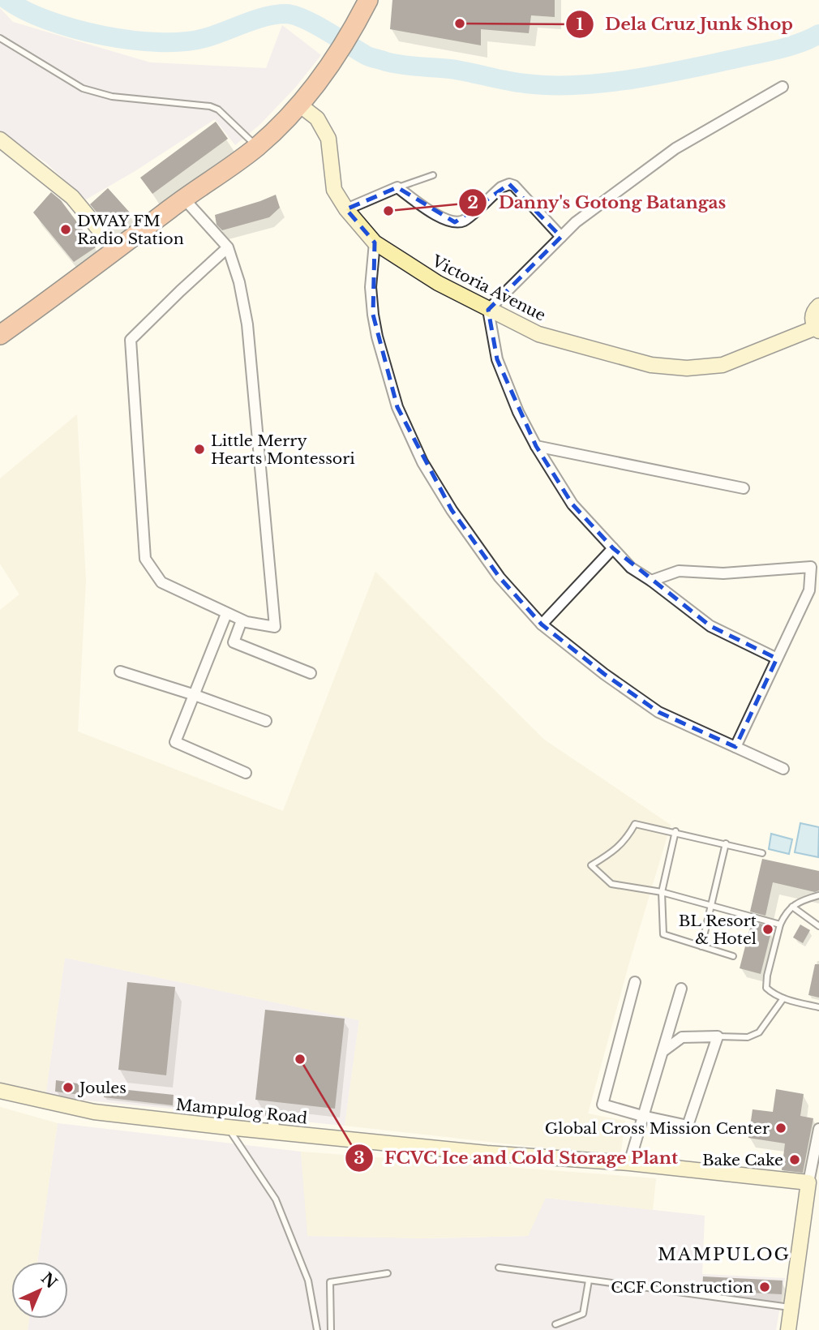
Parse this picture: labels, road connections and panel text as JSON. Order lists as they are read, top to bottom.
{
  "streets": {
    "street": ["Victoria Avenue", "Mampulog Road"]
  },
  "districts": ["MAMPULOG"],
  "places": [
    "Dela Cruz Junk Shop",
    "Danny's Gotong Batangas",
    "DWAY FM Radio Station",
    "Little Merry Hearts Montessori",
    "BL Resort & Hotel",
    "FCVC Ice and Cold Storage Plant",
    "Joules",
    "Global Cross Mission Center",
    "Bake Cake",
    "CCF Construction"
  ],
  "north": "top right"
}
